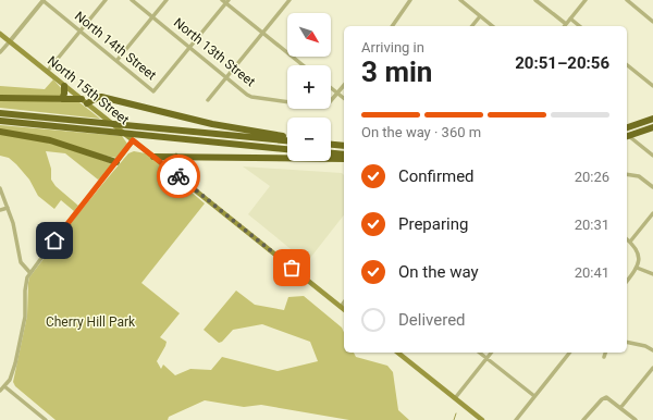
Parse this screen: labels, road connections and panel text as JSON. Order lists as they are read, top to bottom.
{
  "streets": {
    "main road": ["North 15th Street"],
    "street": ["North 14th Street", "North 13th Street"]
  },
  "crossings": [
    ["North 14th Street", "North 13th Street"]
  ],
  "parks": ["Cherry Hill Park"],
  "north": "bottom right",
  "page": {
    "map_buttons": ["+", "−"],
    "heading": ["3 min", "Arriving in", "20:51–20:56"],
    "bar": "On the way · 360 m",
    "list": [
      ["Confirmed", "20:26"],
      ["Preparing", "20:31"],
      ["On the way", "20:41"],
      "Delivered"
    ]
  }
}
